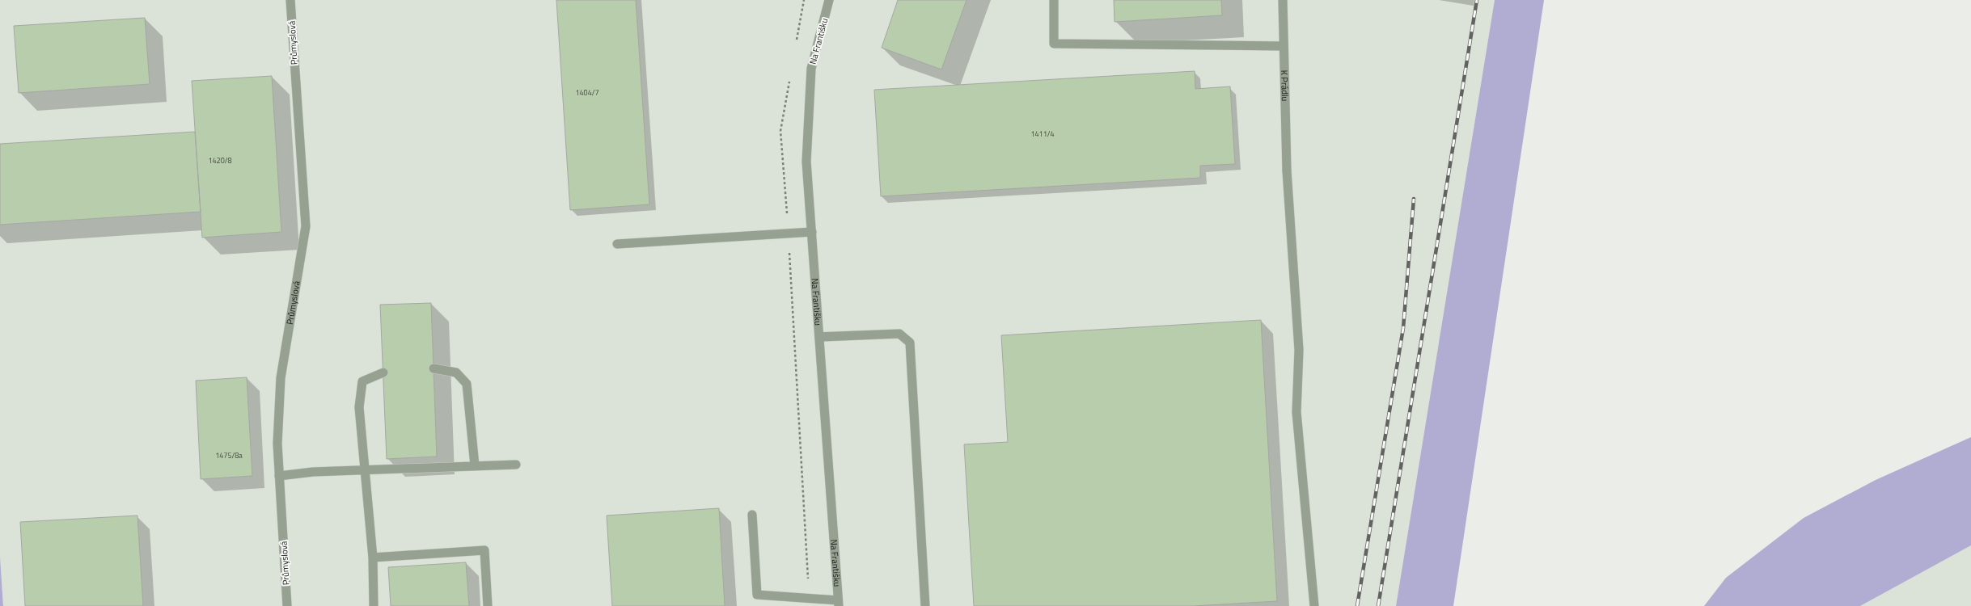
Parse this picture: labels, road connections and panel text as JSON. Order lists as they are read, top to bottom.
{
  "streets": {
    "street": ["Na Františku", "Průmyslová", "K Prádlu"]
  },
  "house_numbers": [
    "1404/7",
    "1411/4",
    "1420/8",
    "1475/8a"
  ]
}
